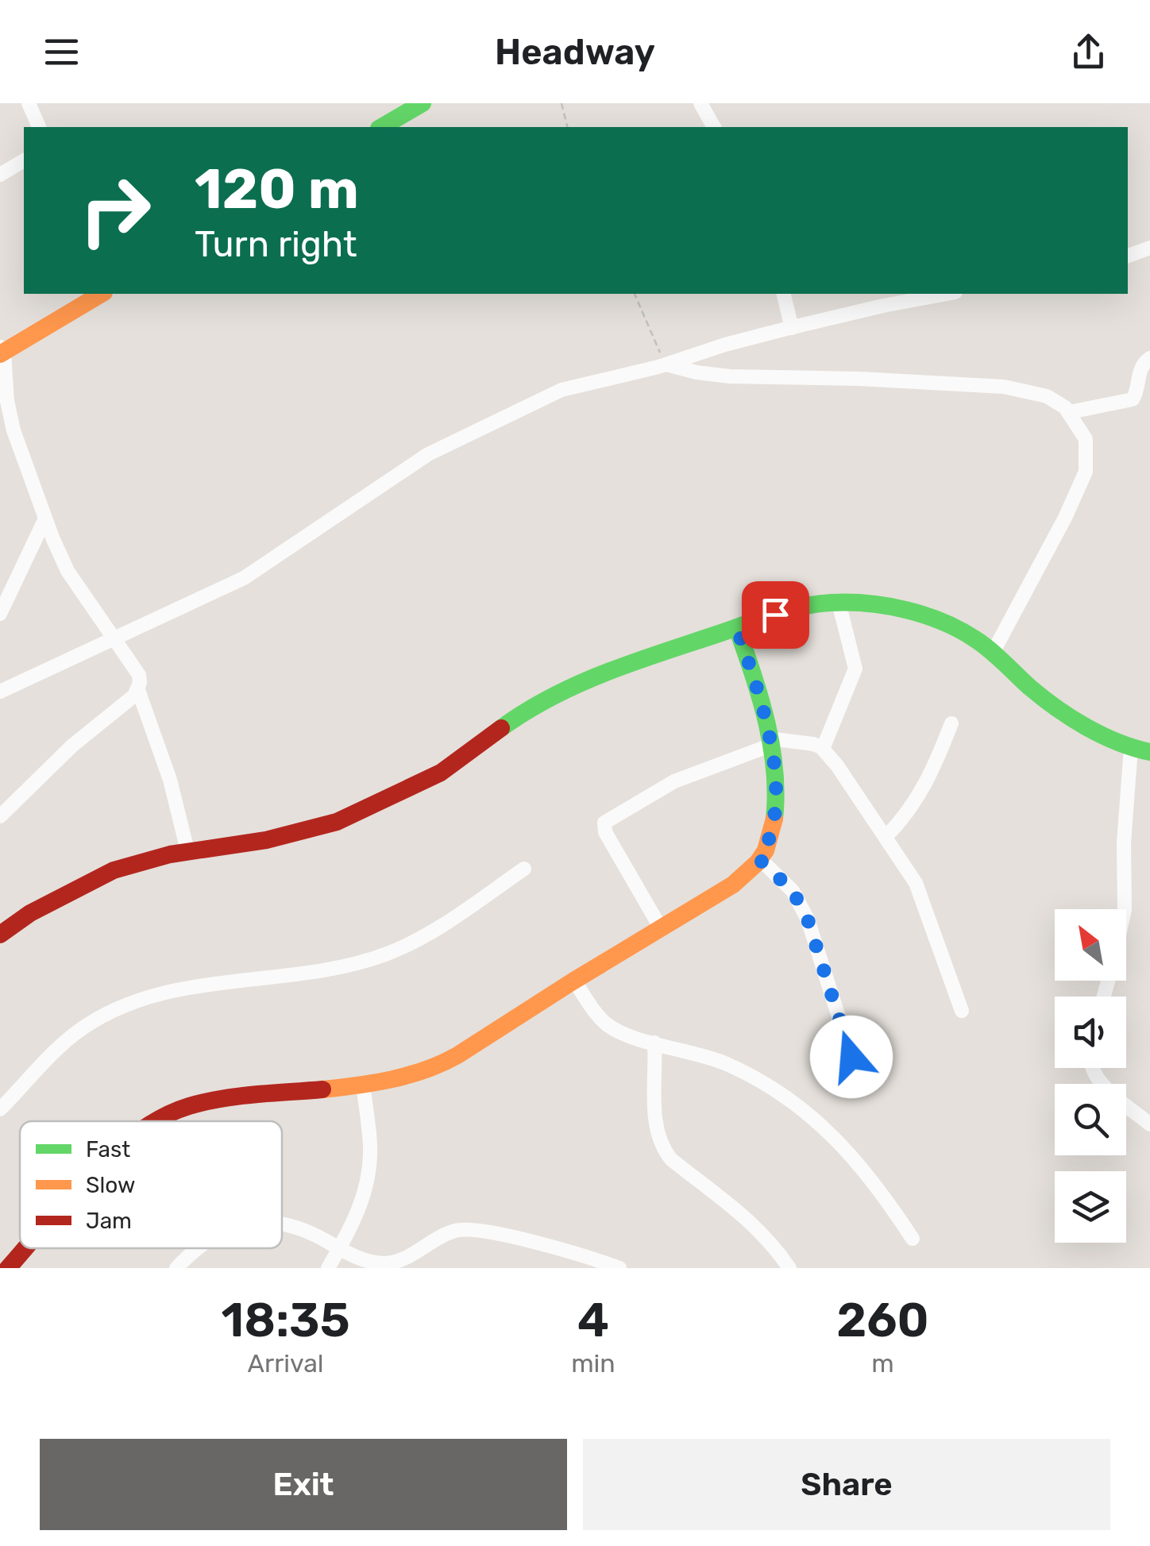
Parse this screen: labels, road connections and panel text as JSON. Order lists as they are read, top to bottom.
{
  "legend": ["Fast", "Slow", "Jam"],
  "north": "top left",
  "page": {
    "header": "Headway",
    "turn": ["120 m", "Turn right"],
    "eta": [
      "18:35",
      "Arrival",
      "4",
      "min",
      "260",
      "m"
    ],
    "buttons": ["Exit", "Share"]
  }
}
